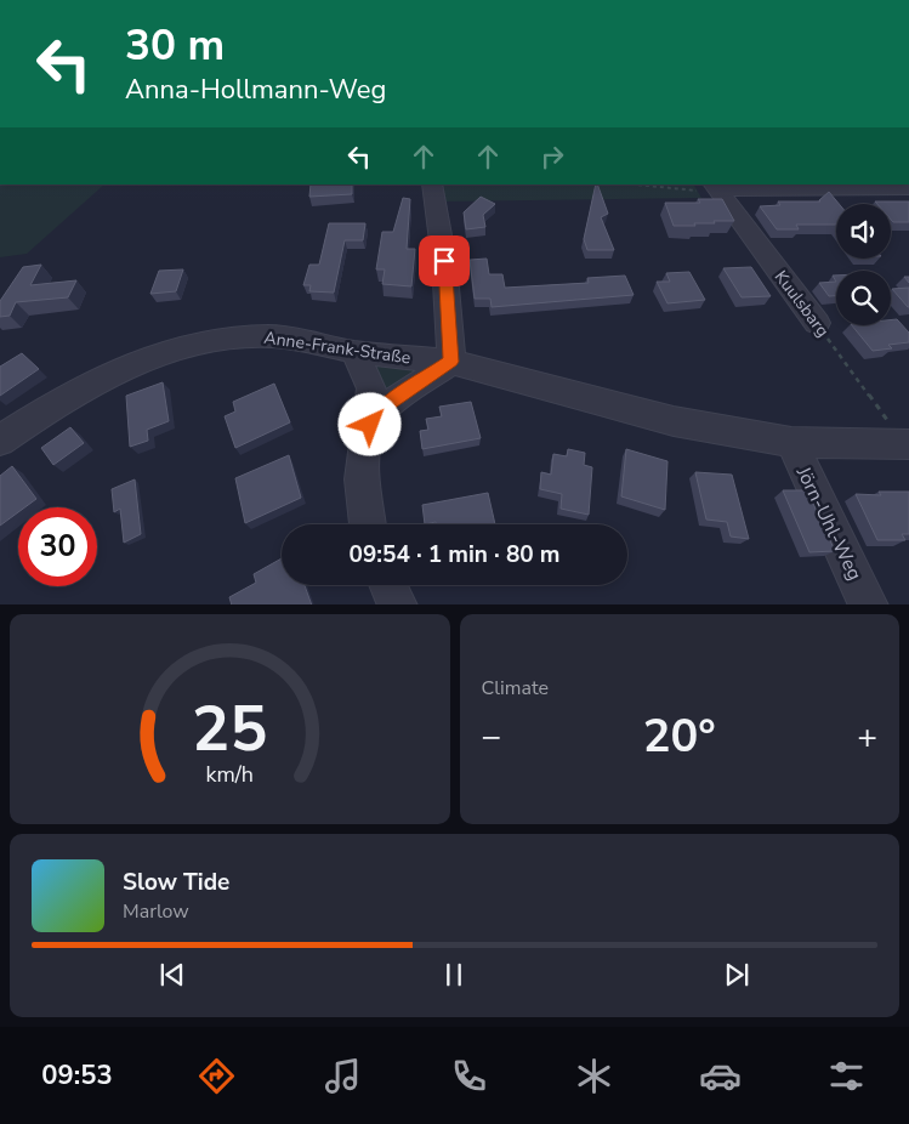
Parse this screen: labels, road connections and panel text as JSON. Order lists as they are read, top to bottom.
{
  "streets": {
    "street": ["Kuulsbarg", "Anne-Frank-Straße", "Jörn-Uhl-Weg"]
  },
  "crossings": [
    ["Anne-Frank-Straße", "Jörn-Uhl-Weg"]
  ],
  "page": {
    "turn": ["30 m", "Anna-Hollmann-Weg"],
    "limit": "30",
    "trip": "09:54 · 1 min · 80 m",
    "tile": "Climate",
    "heat": ["−", "20°", "+"],
    "song": ["Slow Tide", "Marlow"],
    "tabs": "09:53",
    "gauge": ["25", "km/h"]
  }
}
